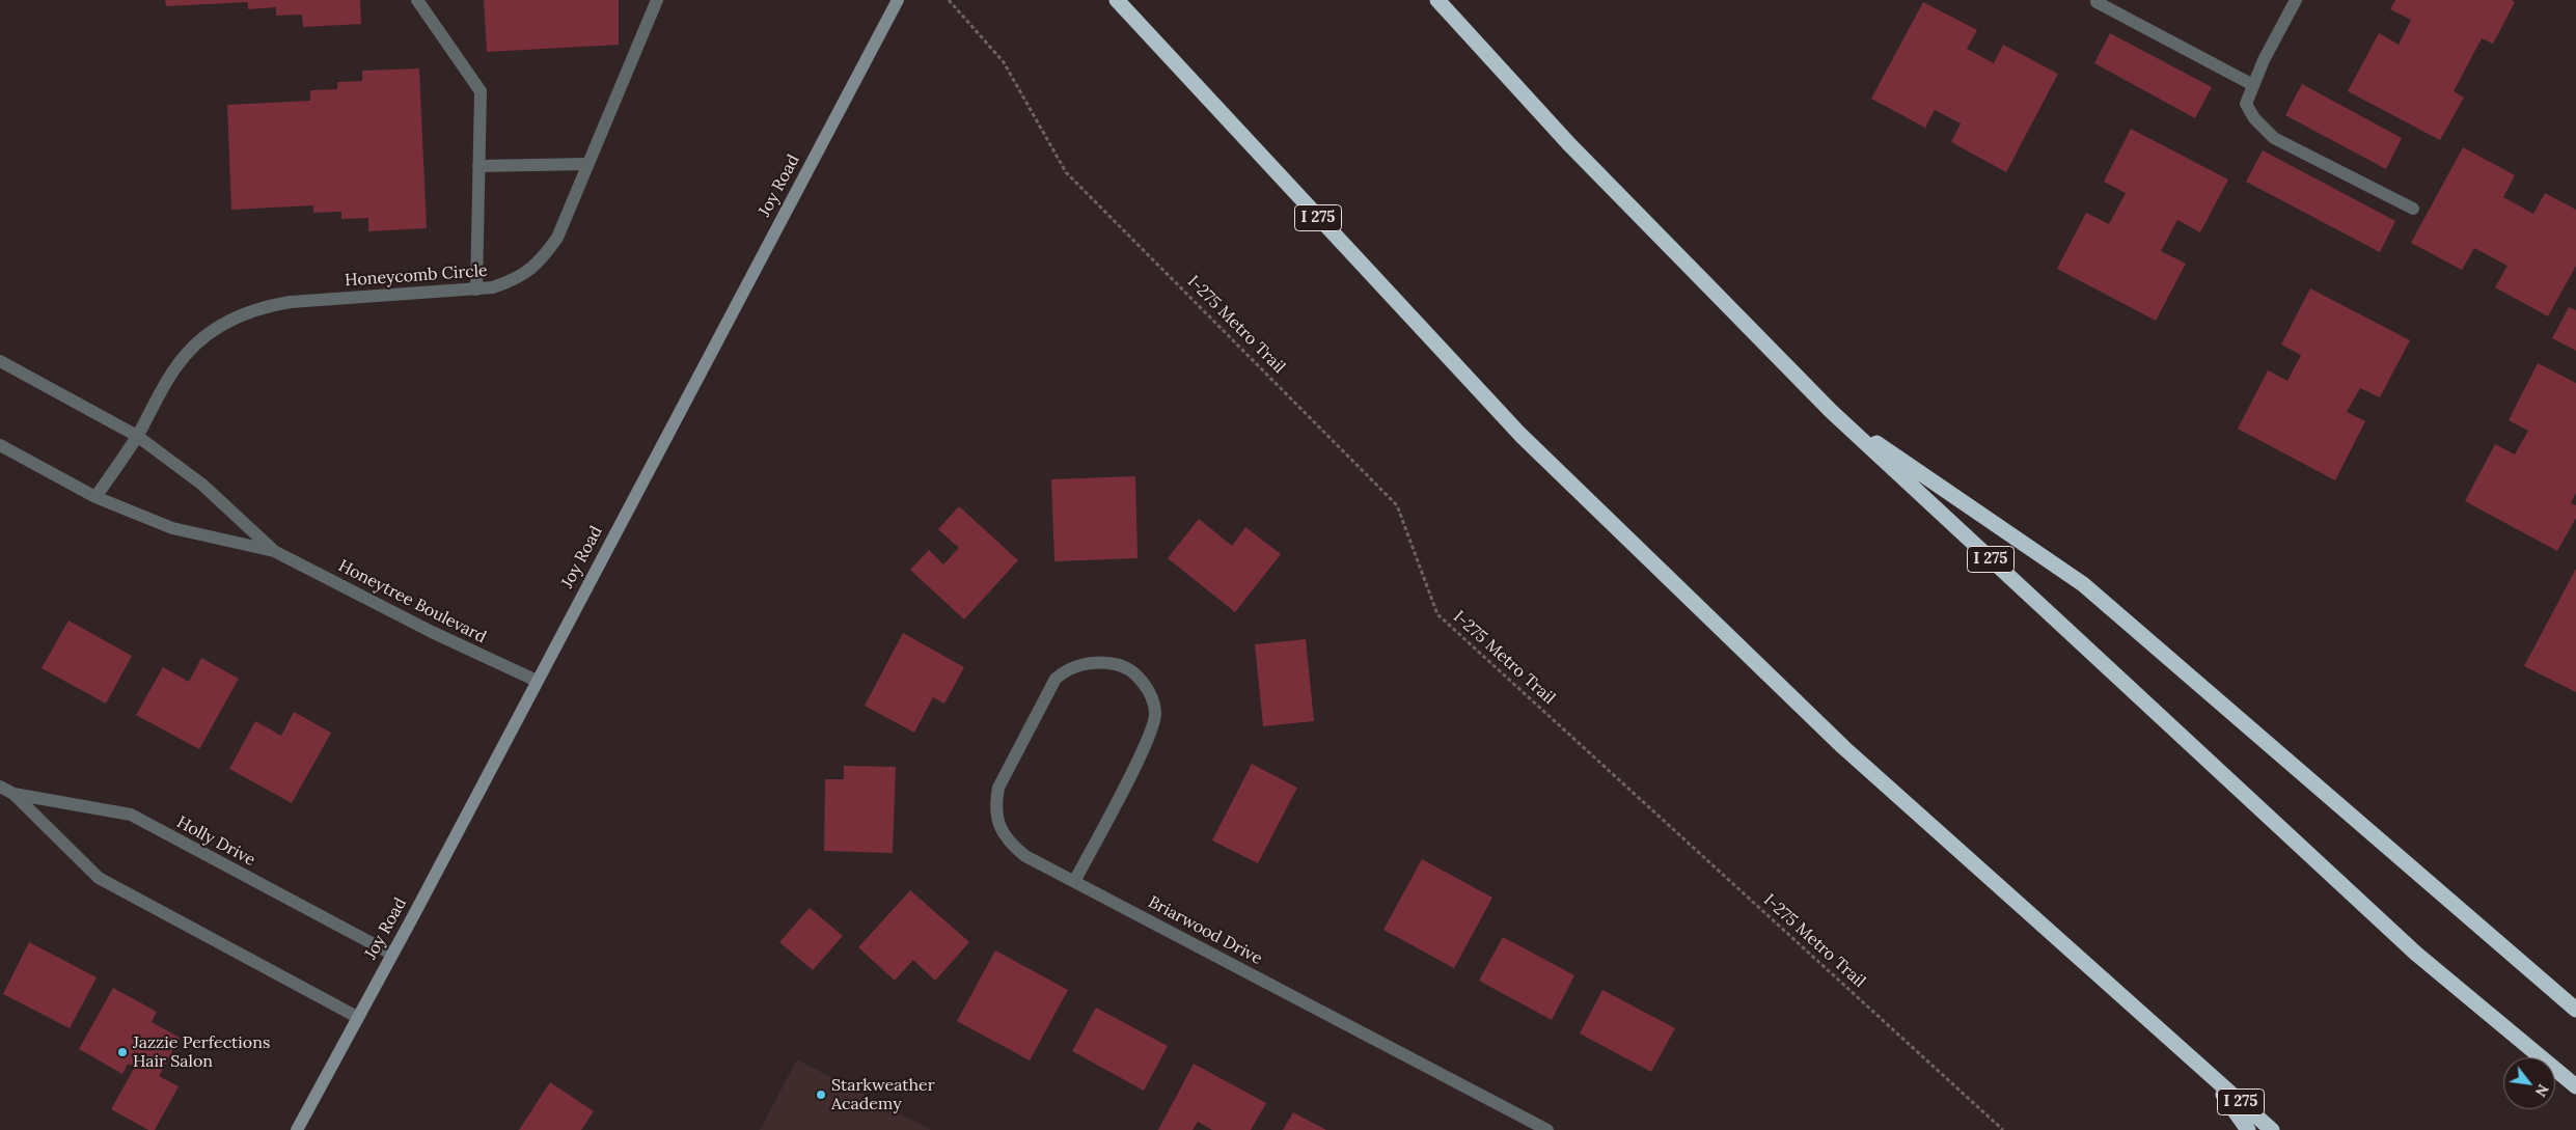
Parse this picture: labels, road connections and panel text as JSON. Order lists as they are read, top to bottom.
{
  "streets": {
    "highway": ["I 275"],
    "street": [
      "Joy Road",
      "Honeycomb Circle",
      "Honeytree Boulevard",
      "Holly Drive",
      "Briarwood Drive"
    ],
    "path": ["I-275 Metro Trail"]
  },
  "crossings": [
    ["Joy Road", "Honeytree Boulevard"],
    ["Joy Road", "Holly Drive"],
    ["Honeycomb Circle", "Honeytree Boulevard"]
  ],
  "places": ["Jazzie Perfections Hair Salon", "Starkweather Academy"],
  "north": "bottom right"
}
